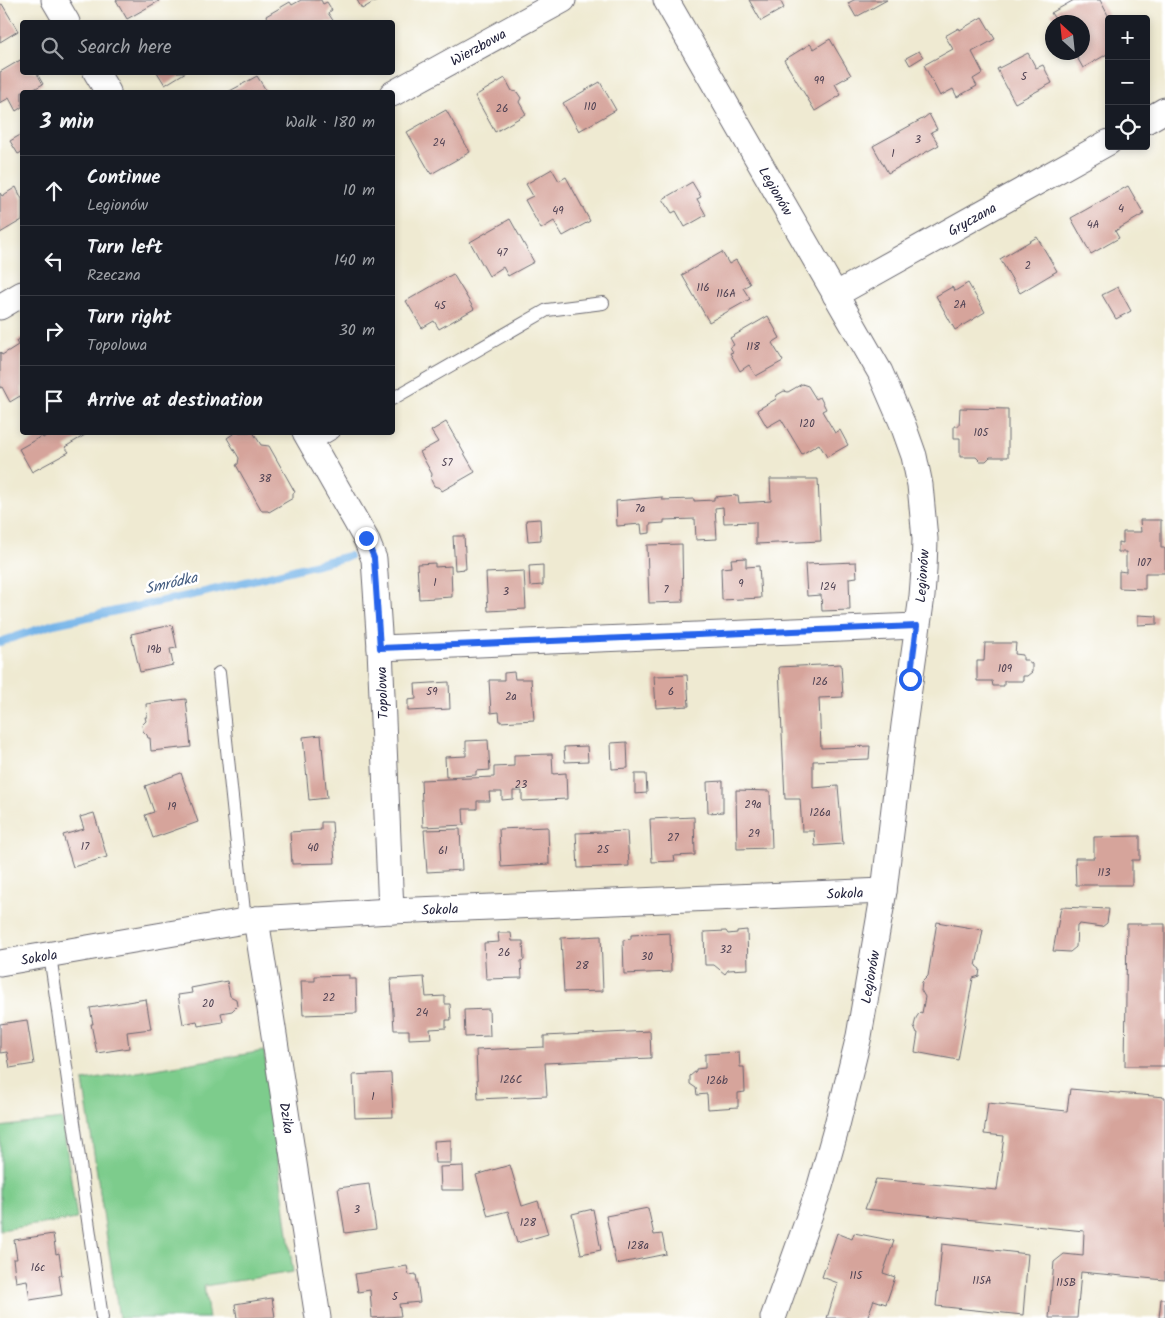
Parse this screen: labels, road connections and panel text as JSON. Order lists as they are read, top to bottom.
{
  "streets": {
    "street": [
      "Wierzbowa",
      "Legionów",
      "Gryczana",
      "Topolowa",
      "Sokola",
      "Dzika"
    ]
  },
  "crossings": [
    ["Legionów", "Gryczana"],
    ["Legionów", "Sokola"],
    ["Topolowa", "Sokola"],
    ["Sokola", "Dzika"]
  ],
  "water": ["Smródka"],
  "house_numbers": [
    "5",
    "99",
    "110",
    "26",
    "3",
    "24",
    "1",
    "4",
    "49",
    "4A",
    "47",
    "2",
    "116",
    "116A",
    "2A",
    "45",
    "118",
    "120",
    "105",
    "57",
    "38",
    "7a",
    "107",
    "1",
    "9",
    "124",
    "7",
    "3",
    "19b",
    "109",
    "126",
    "59",
    "6",
    "2a",
    "23",
    "29a",
    "19",
    "126a",
    "29",
    "27",
    "17",
    "40",
    "25",
    "61",
    "113",
    "32",
    "26",
    "30",
    "28",
    "22",
    "20",
    "24",
    "126C",
    "126b",
    "1",
    "3",
    "128",
    "128a",
    "16c",
    "115",
    "115A",
    "115B",
    "5"
  ],
  "north": "top left",
  "page": {
    "map_buttons": ["+", "−"],
    "search": "Search here",
    "heading": ["3 min", "Walk · 180 m"],
    "list": [
      ["Continue", "Legionów", "10 m"],
      ["Turn left", "Rzeczna", "140 m"],
      ["Turn right", "Topolowa", "30 m"],
      "Arrive at destination"
    ]
  }
}
